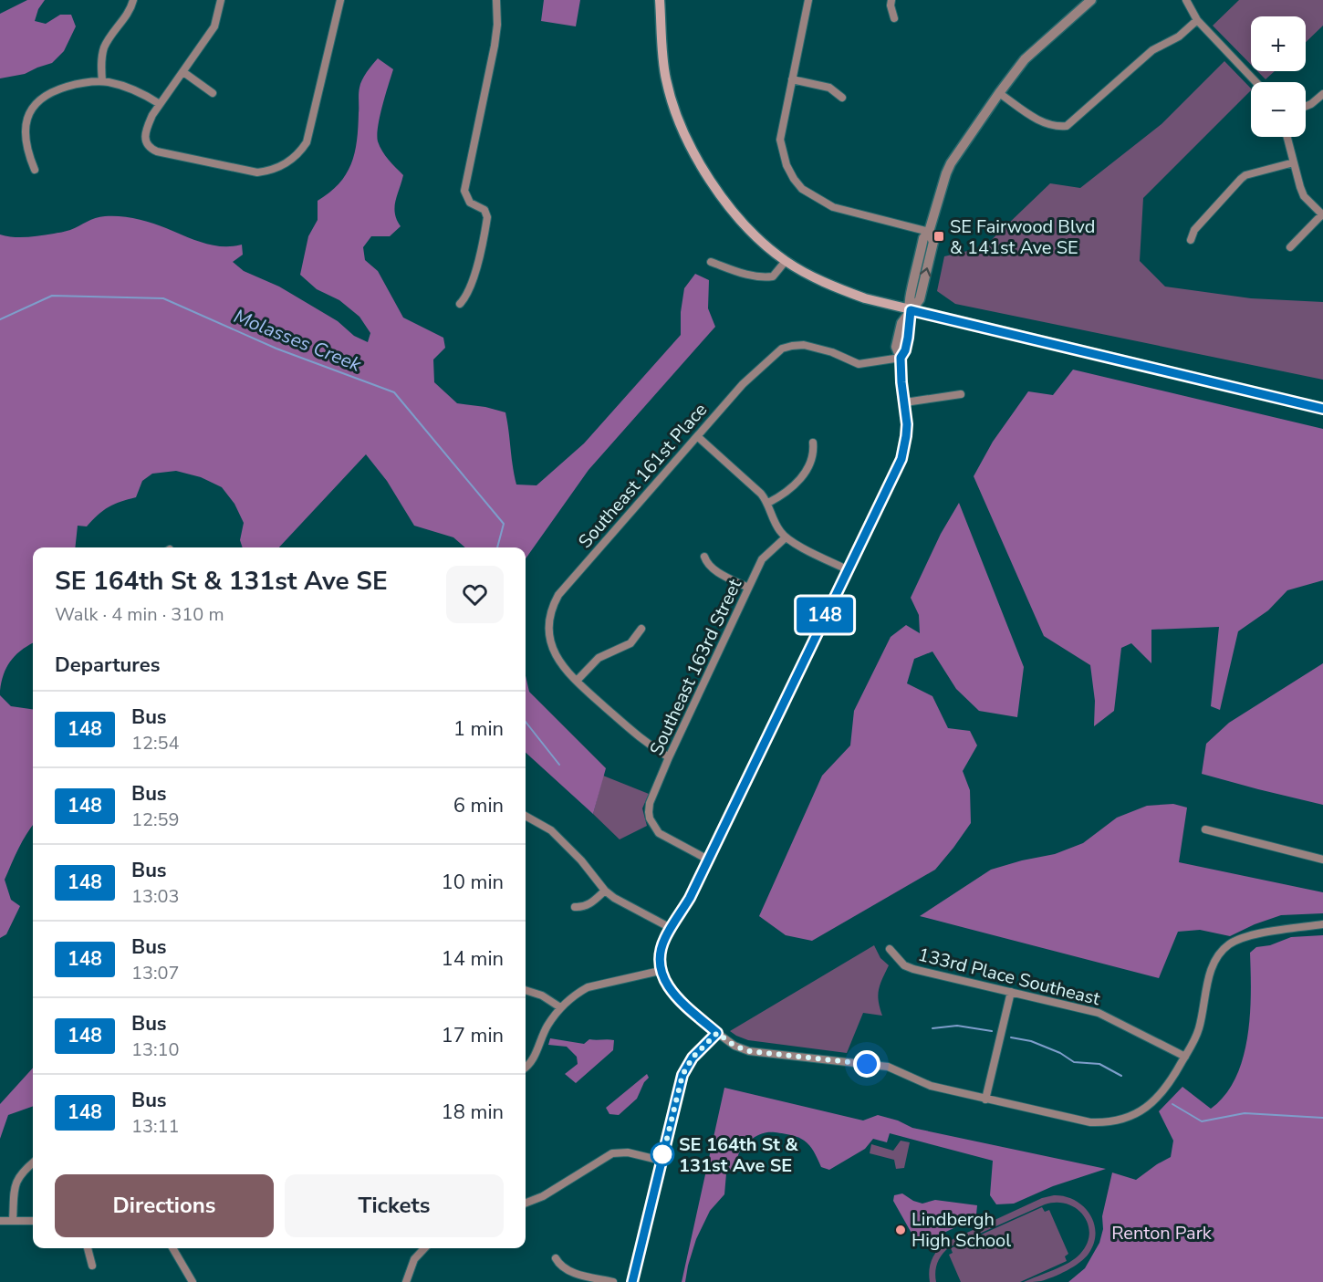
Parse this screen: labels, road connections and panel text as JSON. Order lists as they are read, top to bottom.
{
  "streets": {
    "street": ["Southeast 161st Place", "Southeast 163rd Street", "133rd Place Southeast"]
  },
  "water": ["Molasses Creek"],
  "parks": ["Renton Park"],
  "places": {
    "transit": ["SE Fairwood Blvd & 141st Ave SE"],
    "other": ["SE 164th St & 131st Ave SE", "Lindbergh High School"]
  },
  "lines": ["bus line 148"],
  "page": {
    "on_map": "148",
    "map_buttons": ["+", "−"],
    "heading": [
      ["SE 164th St & 131st Ave SE", "Walk · 4 min · 310 m"],
      "Departures"
    ],
    "list": [
      {
        "mark": "148",
        "name": "Bus",
        "note": "12:54",
        "value": "1 min"
      },
      {
        "mark": "148",
        "name": "Bus",
        "note": "12:59",
        "value": "6 min"
      },
      {
        "mark": "148",
        "name": "Bus",
        "note": "13:03",
        "value": "10 min"
      },
      {
        "mark": "148",
        "name": "Bus",
        "note": "13:07",
        "value": "14 min"
      },
      {
        "mark": "148",
        "name": "Bus",
        "note": "13:10",
        "value": "17 min"
      },
      {
        "mark": "148",
        "name": "Bus",
        "note": "13:11",
        "value": "18 min"
      }
    ],
    "buttons": ["Directions", "Tickets"]
  }
}
